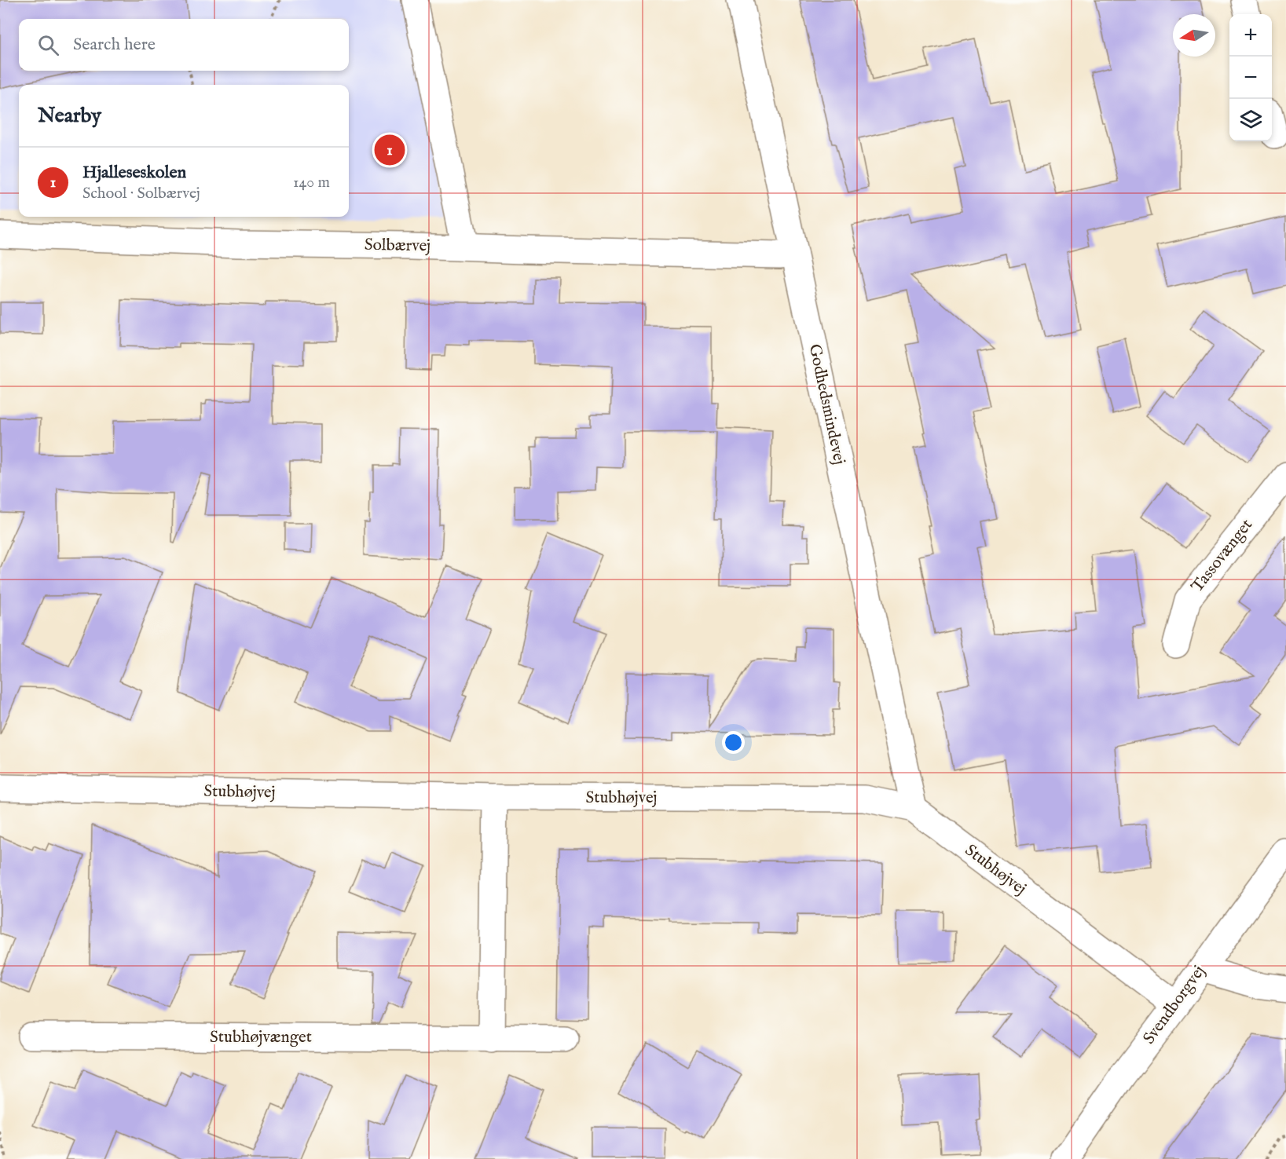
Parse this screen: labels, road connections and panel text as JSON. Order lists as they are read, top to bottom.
{
  "streets": {
    "street": [
      "Solbærvej",
      "Godhedsmindevej",
      "Tassovænget",
      "Stubhøjvej",
      "Svendborgvej",
      "Stubhøjvænget"
    ]
  },
  "crossings": [
    ["Solbærvej", "Godhedsmindevej"],
    ["Godhedsmindevej", "Stubhøjvej"],
    ["Stubhøjvej", "Svendborgvej"]
  ],
  "north": "left",
  "page": {
    "map_buttons": ["+", "−"],
    "search": "Search here",
    "heading": "Nearby",
    "pins": "1",
    "list": [
      {
        "mark": "1",
        "name": "Hjalleseskolen",
        "note": "School · Solbærvej",
        "value": "140 m"
      }
    ]
  }
}
